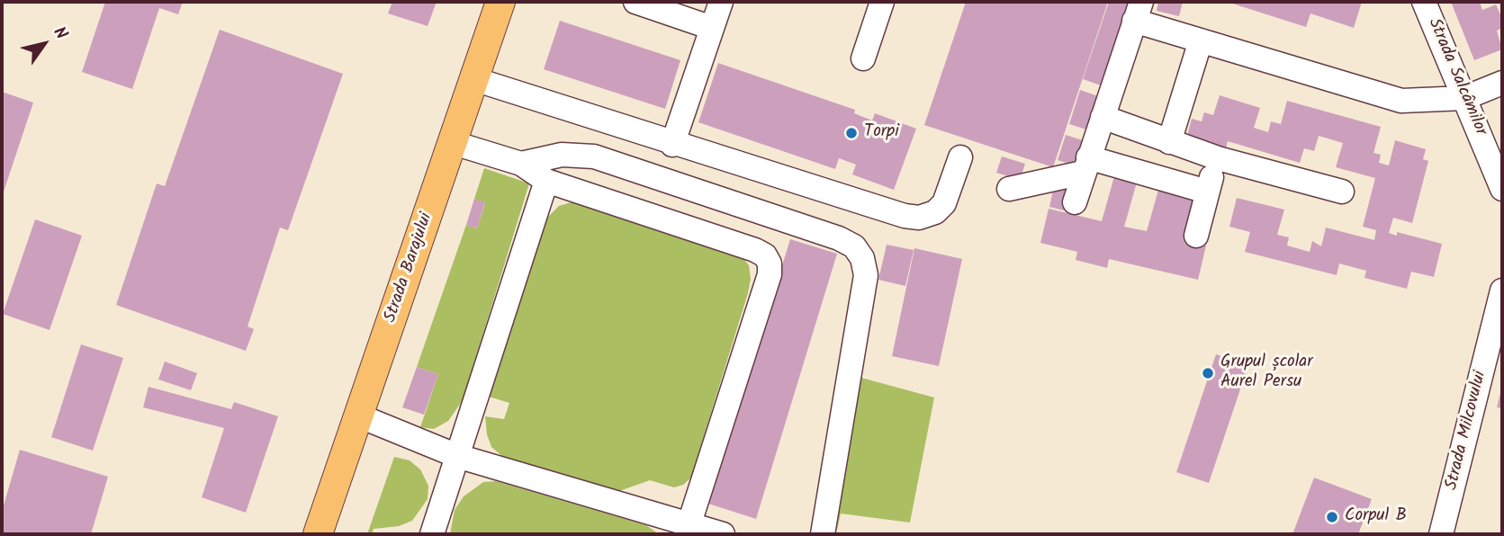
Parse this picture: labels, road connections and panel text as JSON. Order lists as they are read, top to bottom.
{
  "streets": {
    "main road": ["Strada Barajului"],
    "street": ["Strada Salcâmilor", "Strada Milcovului"]
  },
  "places": ["Torpi", "Grupul școlar Aurel Persu", "Corpul B"],
  "north": "top right"
}
